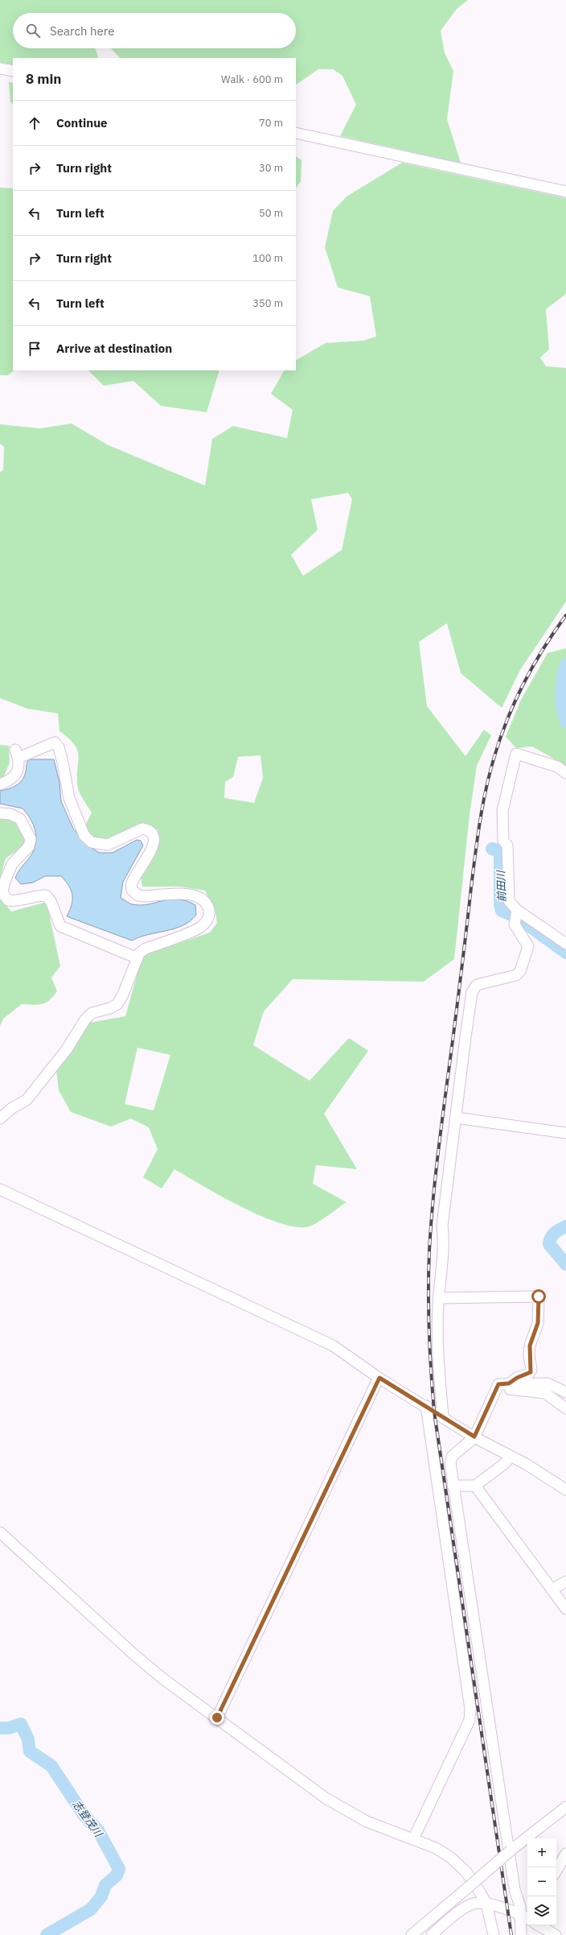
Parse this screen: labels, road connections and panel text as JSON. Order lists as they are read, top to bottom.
{
  "water": ["前田川", "志登茂川"],
  "page": {
    "search": "Search here",
    "heading": ["8 min", "Walk · 600 m"],
    "list": [
      ["Continue", "70 m"],
      ["Turn right", "30 m"],
      ["Turn left", "50 m"],
      ["Turn right", "100 m"],
      ["Turn left", "350 m"],
      "Arrive at destination"
    ],
    "map_buttons": ["+", "−"]
  }
}
